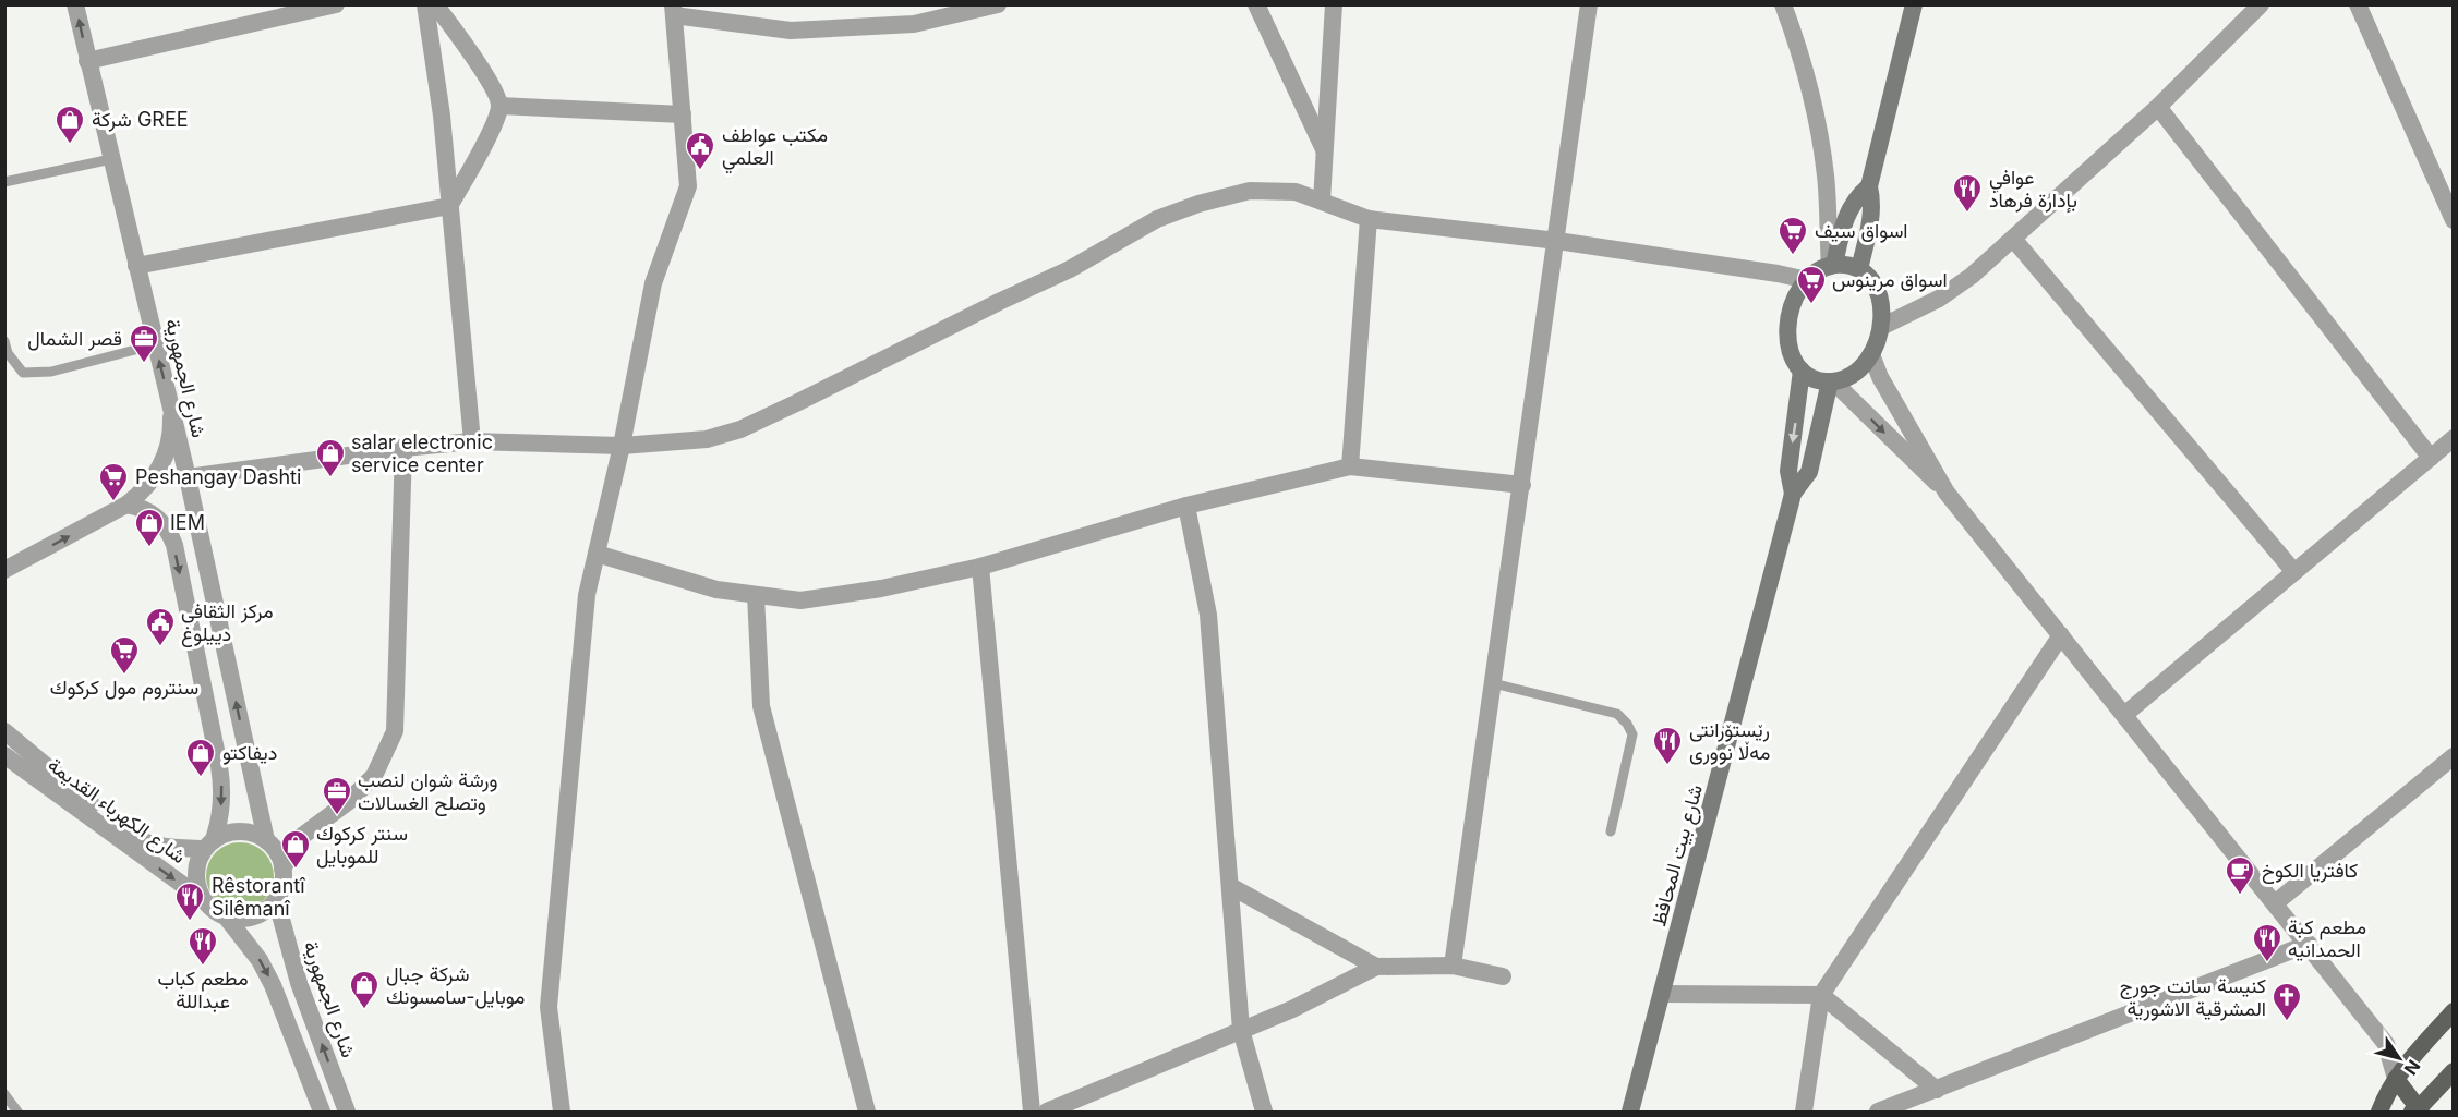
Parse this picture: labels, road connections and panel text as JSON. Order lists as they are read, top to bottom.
{
  "streets": {
    "main road": ["شارع بيت المحافظ"],
    "street": ["شارع الجمهورية", "شارع الكهرباء القديمة"]
  },
  "crossings": [
    ["شارع الجمهورية", "شارع الكهرباء القديمة"]
  ],
  "places": {
    "shop": [
      "شركة GREE",
      "salar electronic service center",
      "IEM",
      "ديفاكتو",
      "سنتر كركوك للموبايل",
      "شركة جبال موبايل-سامسونك"
    ],
    "public building": ["مكتب عواطف العلمي", "مركز الثقافي دييلوغ"],
    "restaurant": [
      "عوافي بإدارة فرهاد",
      "رێستۆرانتی مەڵا نووری",
      "Rêstorantî Silêmanî",
      "مطعم كبة الحمدانيه",
      "مطعم كباب عبداللة"
    ],
    "supermarket": [
      "اسواق سيف",
      "اسواق مرينوس",
      "Peshangay Dashti",
      "سنتروم مول كركوك"
    ],
    "office": ["قصر الشمال", "ورشة شوان لنصب وتصلح الغسالات"],
    "cafe": ["كافتريا الكوخ"],
    "church": ["كنيسة سانت جورج المشرقية الاشورية"]
  },
  "north": "bottom right"
}
